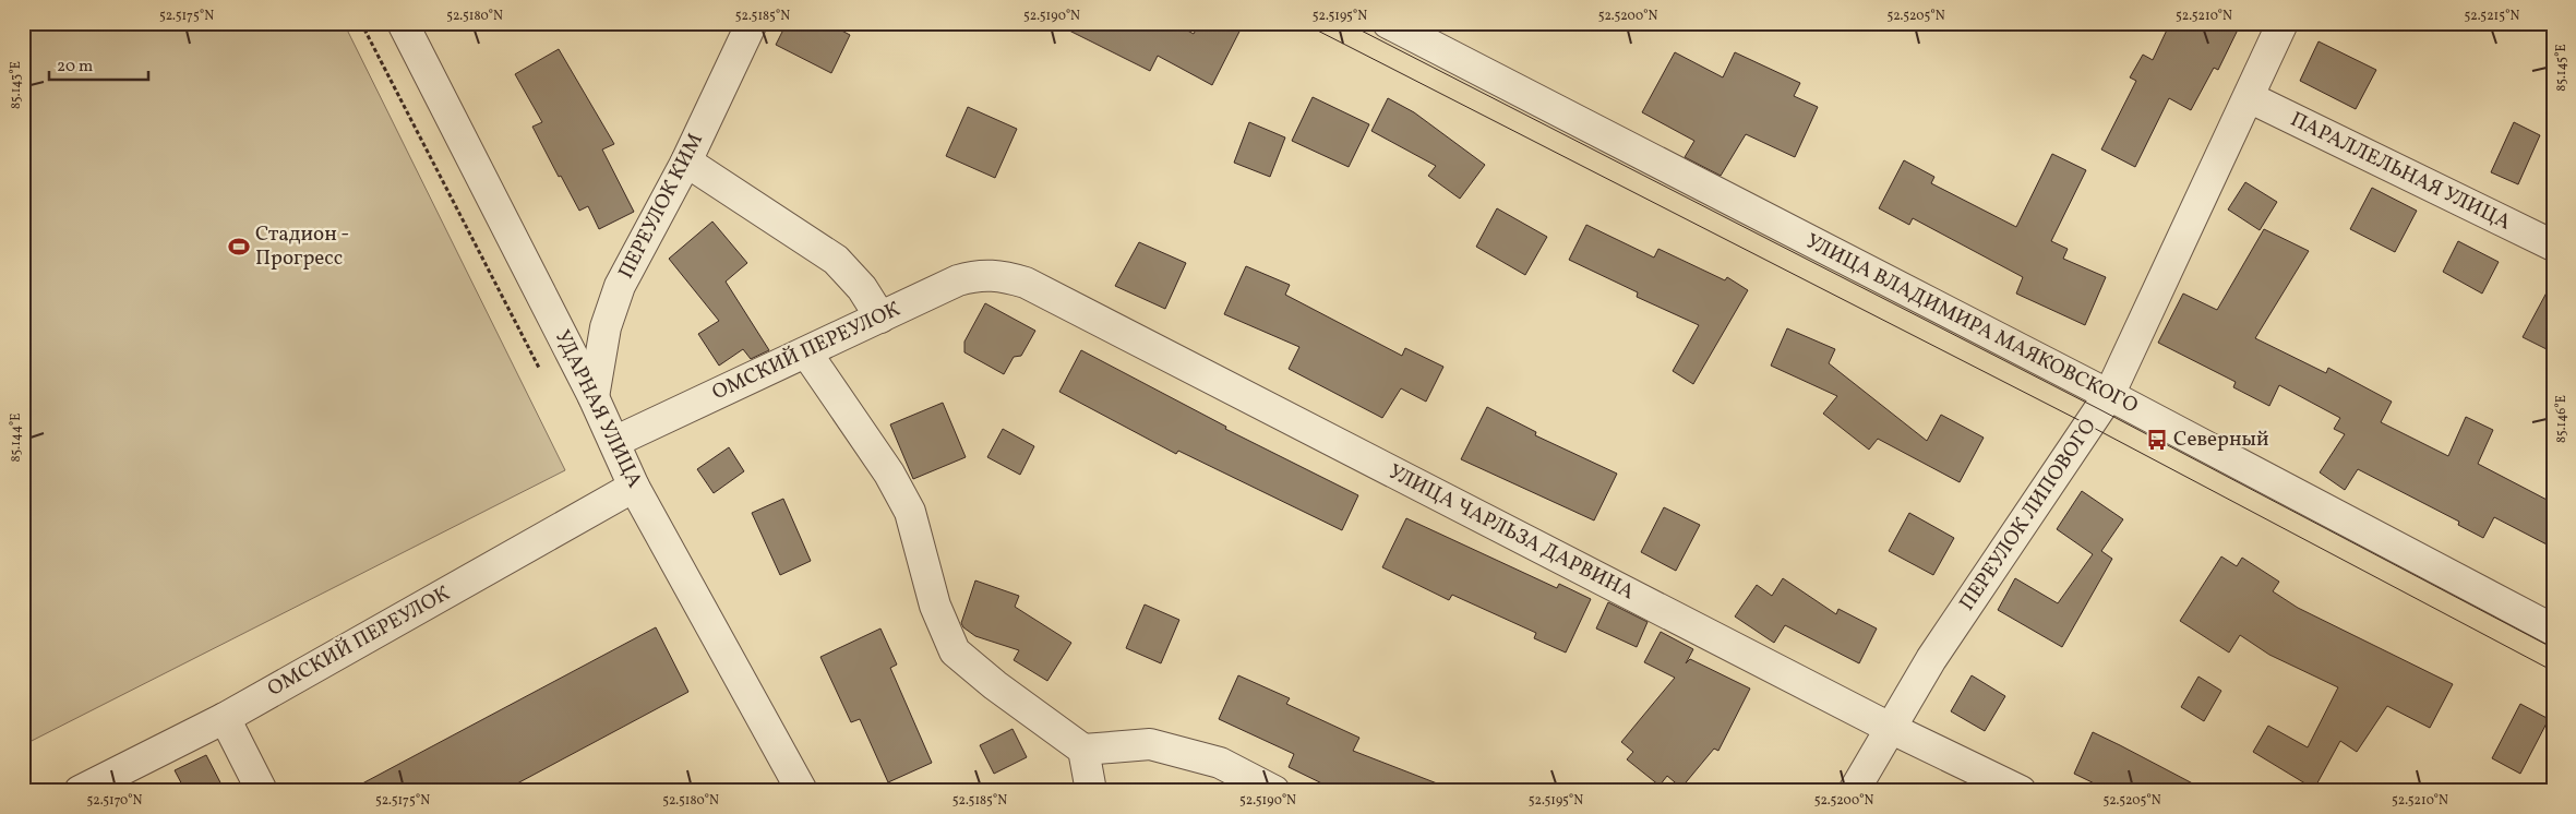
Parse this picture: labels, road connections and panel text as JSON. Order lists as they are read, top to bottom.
{
  "streets": {
    "street": [
      "ПАРАЛЛЕЛЬНАЯ УЛИЦА",
      "ПЕРЕУЛОК КИМ",
      "УЛИЦА ВЛАДИМИРА МАЯКОВСКОГО",
      "ОМСКИЙ ПЕРЕУЛОК",
      "УДАРНАЯ УЛИЦА",
      "ПЕРЕУЛОК ЛИПОВОГО",
      "УЛИЦА ЧАРЛЬЗА ДАРВИНА"
    ]
  },
  "crossings": [
    ["ПАРАЛЛЕЛЬНАЯ УЛИЦА", "ПЕРЕУЛОК ЛИПОВОГО"],
    ["ПЕРЕУЛОК КИМ", "УДАРНАЯ УЛИЦА"],
    ["УЛИЦА ВЛАДИМИРА МАЯКОВСКОГО", "ПЕРЕУЛОК ЛИПОВОГО"],
    ["ОМСКИЙ ПЕРЕУЛОК", "УДАРНАЯ УЛИЦА"],
    ["ОМСКИЙ ПЕРЕУЛОК", "УЛИЦА ЧАРЛЬЗА ДАРВИНА"],
    ["ПЕРЕУЛОК ЛИПОВОГО", "УЛИЦА ЧАРЛЬЗА ДАРВИНА"]
  ],
  "places": {
    "sports": ["Стадион - Прогресс"],
    "bus stop": ["Северный"]
  },
  "scale_bar": "20 m",
  "coordinates": [
    "52.5175°N",
    "52.5180°N",
    "52.5185°N",
    "52.5190°N",
    "52.5195°N",
    "52.5200°N",
    "52.5205°N",
    "52.5210°N",
    "52.5215°N",
    "85.145°E",
    "85.143°E",
    "85.146°E",
    "85.144°E",
    "52.5170°N"
  ]
}
